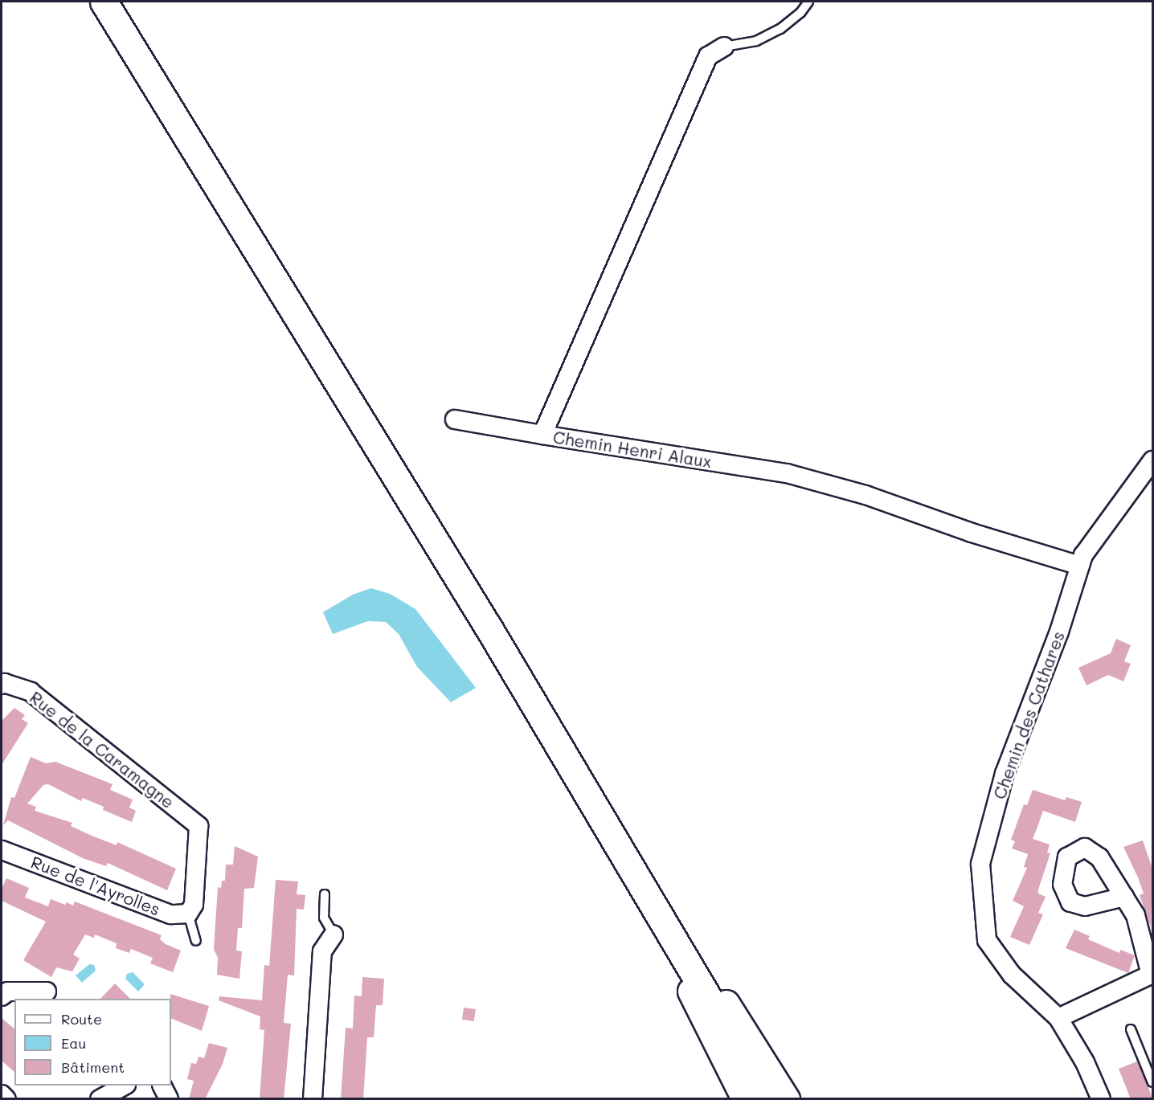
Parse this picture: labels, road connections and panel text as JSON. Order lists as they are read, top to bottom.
{
  "streets": {
    "street": [
      "Chemin Henri Alaux",
      "Chemin des Cathares",
      "Rue de la Caramagne",
      "Rue de l'Ayrolles"
    ]
  },
  "crossings": [
    ["Chemin Henri Alaux", "Chemin des Cathares"],
    ["Rue de la Caramagne", "Rue de l'Ayrolles"]
  ],
  "legend": ["Route", "Eau", "Bâtiment"]
}
